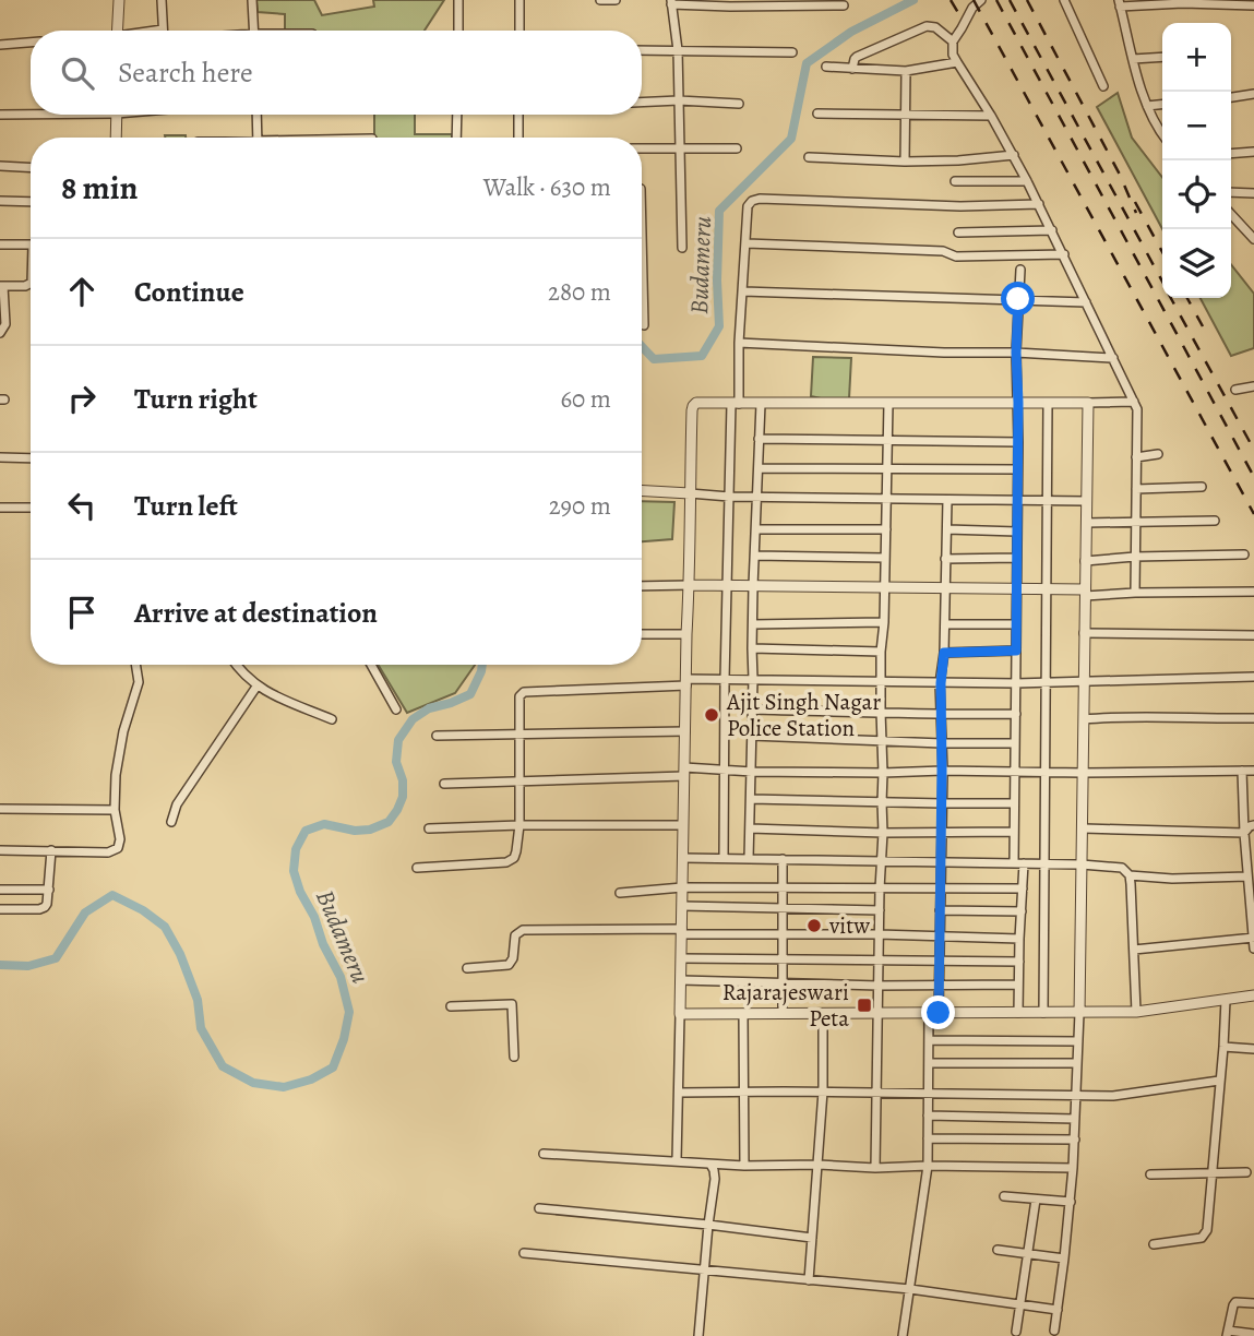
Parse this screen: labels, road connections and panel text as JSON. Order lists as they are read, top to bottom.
{
  "water": ["Budameru"],
  "places": {
    "other": ["Ajit Singh Nagar Police Station", "vitw"],
    "transit": ["Rajarajeswari Peta"]
  },
  "page": {
    "map_buttons": ["+", "−"],
    "search": "Search here",
    "heading": ["8 min", "Walk · 630 m"],
    "list": [
      ["Continue", "280 m"],
      ["Turn right", "60 m"],
      ["Turn left", "290 m"],
      "Arrive at destination"
    ]
  }
}
